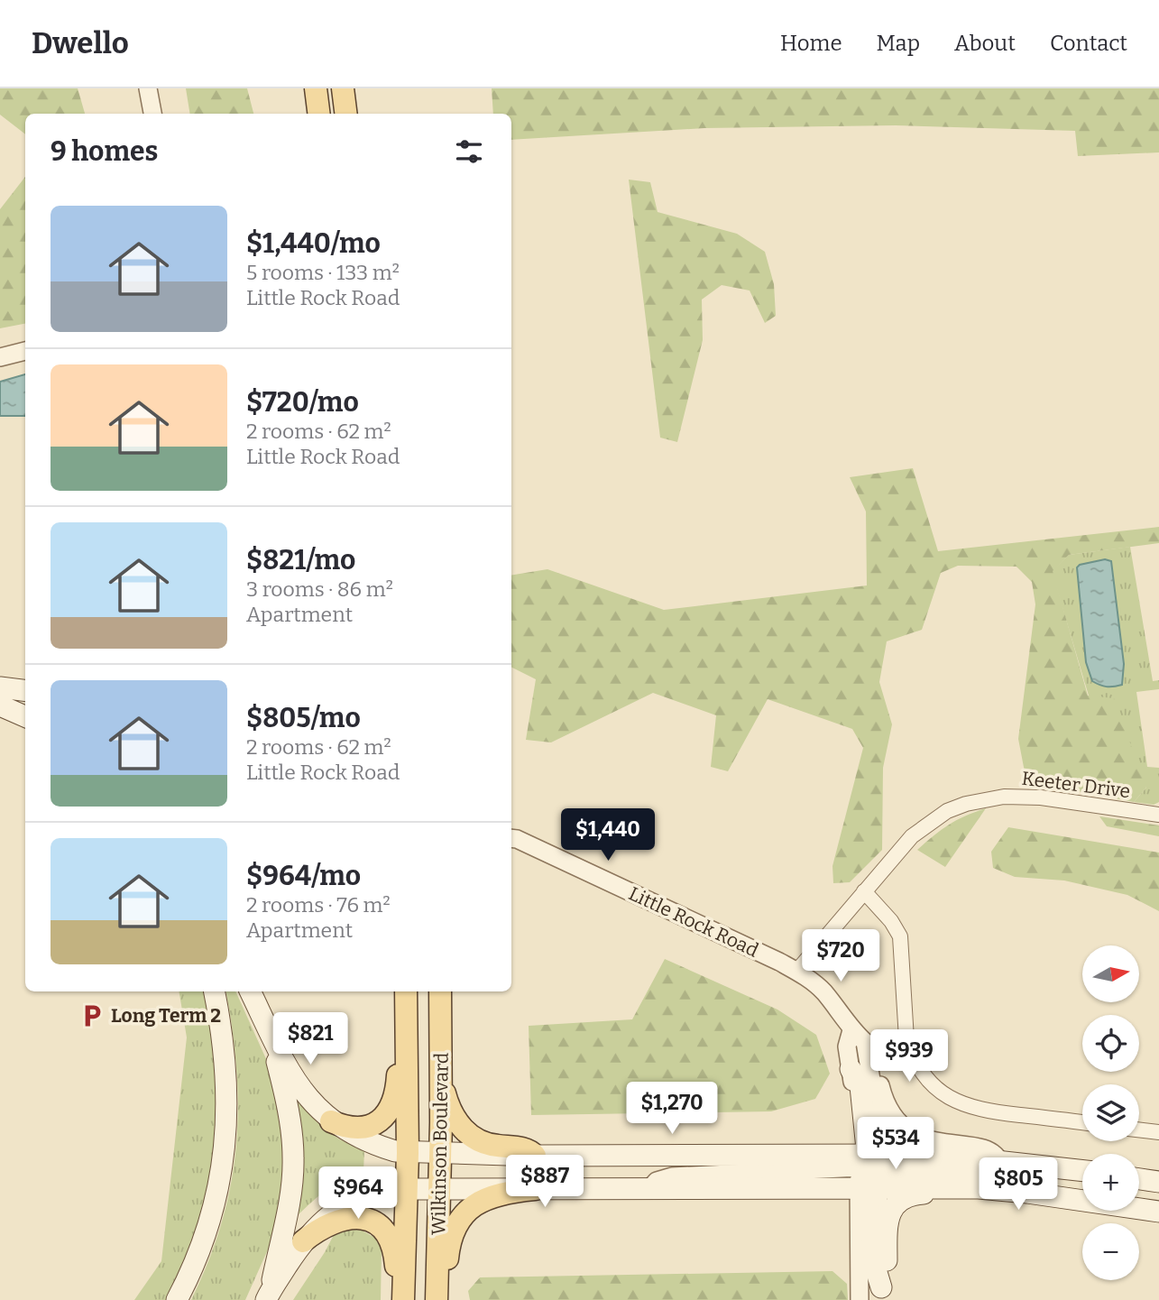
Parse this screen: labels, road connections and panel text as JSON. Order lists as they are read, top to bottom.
{
  "streets": {
    "main road": ["Wilkinson Boulevard"],
    "street": ["Keeter Drive", "Little Rock Road"]
  },
  "crossings": [
    ["Keeter Drive", "Little Rock Road"]
  ],
  "places": {
    "parking": ["Long Term 2"]
  },
  "north": "right",
  "page": {
    "header": "Dwello",
    "nav": [
      "Home",
      "Map",
      "About",
      "Contact"
    ],
    "heading": "9 homes",
    "list": [
      {
        "name": "$1,440/mo",
        "note": "5 rooms · 133 m² · Little Rock Road"
      },
      {
        "name": "$720/mo",
        "note": "2 rooms · 62 m² · Little Rock Road"
      },
      {
        "name": "$821/mo",
        "note": "3 rooms · 86 m² · Apartment"
      },
      {
        "name": "$805/mo",
        "note": "2 rooms · 62 m² · Little Rock Road"
      },
      {
        "name": "$964/mo",
        "note": "2 rooms · 76 m² · Apartment"
      }
    ],
    "price": [
      "$1,440",
      "$720",
      "$821",
      "$939",
      "$1,270",
      "$534",
      "$887",
      "$805",
      "$964"
    ],
    "map_buttons": ["+", "−"]
  }
}
